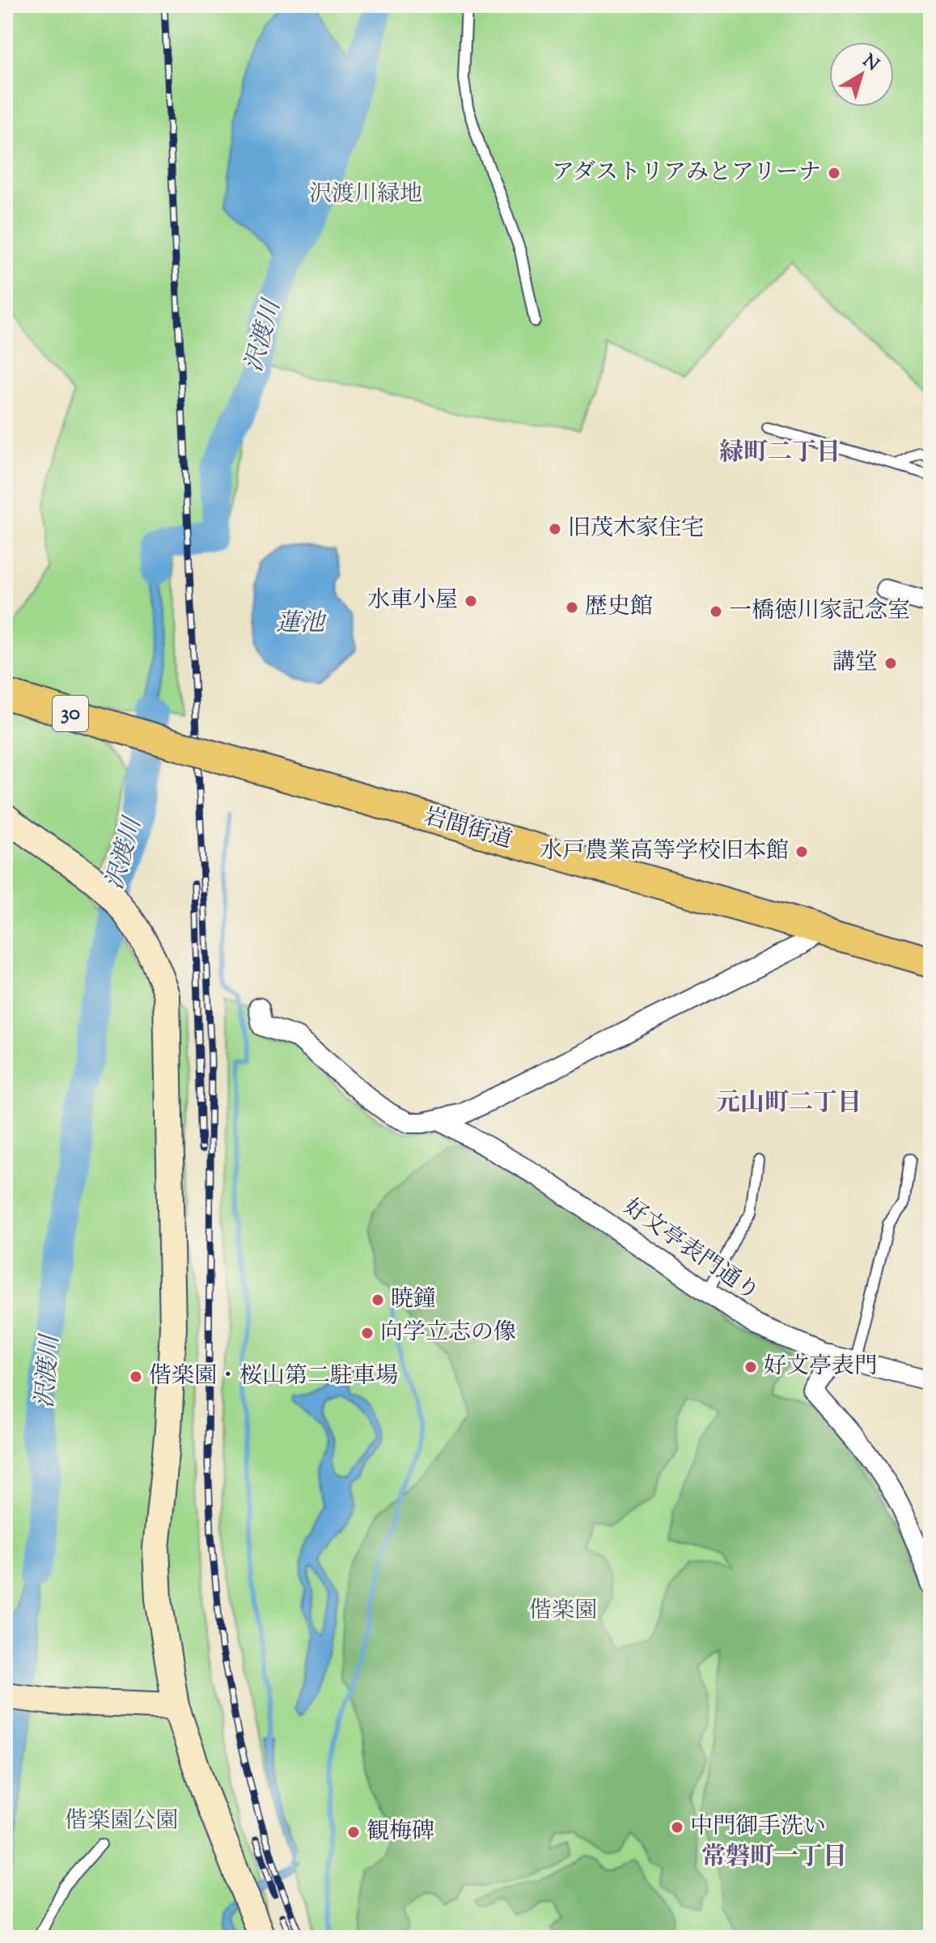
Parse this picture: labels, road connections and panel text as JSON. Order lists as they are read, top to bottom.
{
  "streets": {
    "main road": ["30", "岩間街道"],
    "street": ["好文亭表門通り"]
  },
  "districts": ["緑町二丁目", "元山町二丁目", "常磐町一丁目"],
  "water": ["沢渡川", "蓮池"],
  "parks": ["沢渡川緑地", "偕楽園", "偕楽園公園"],
  "places": [
    "アダストリアみとアリーナ",
    "旧茂木家住宅",
    "水車小屋",
    "歴史館",
    "一橋徳川家記念室",
    "講堂",
    "水戸農業高等学校旧本館",
    "暁鐘",
    "向学立志の像",
    "好文亭表門",
    "偕楽園・桜山第二駐車場",
    "中門御手洗い",
    "観梅碑"
  ],
  "north": "top right"
}
